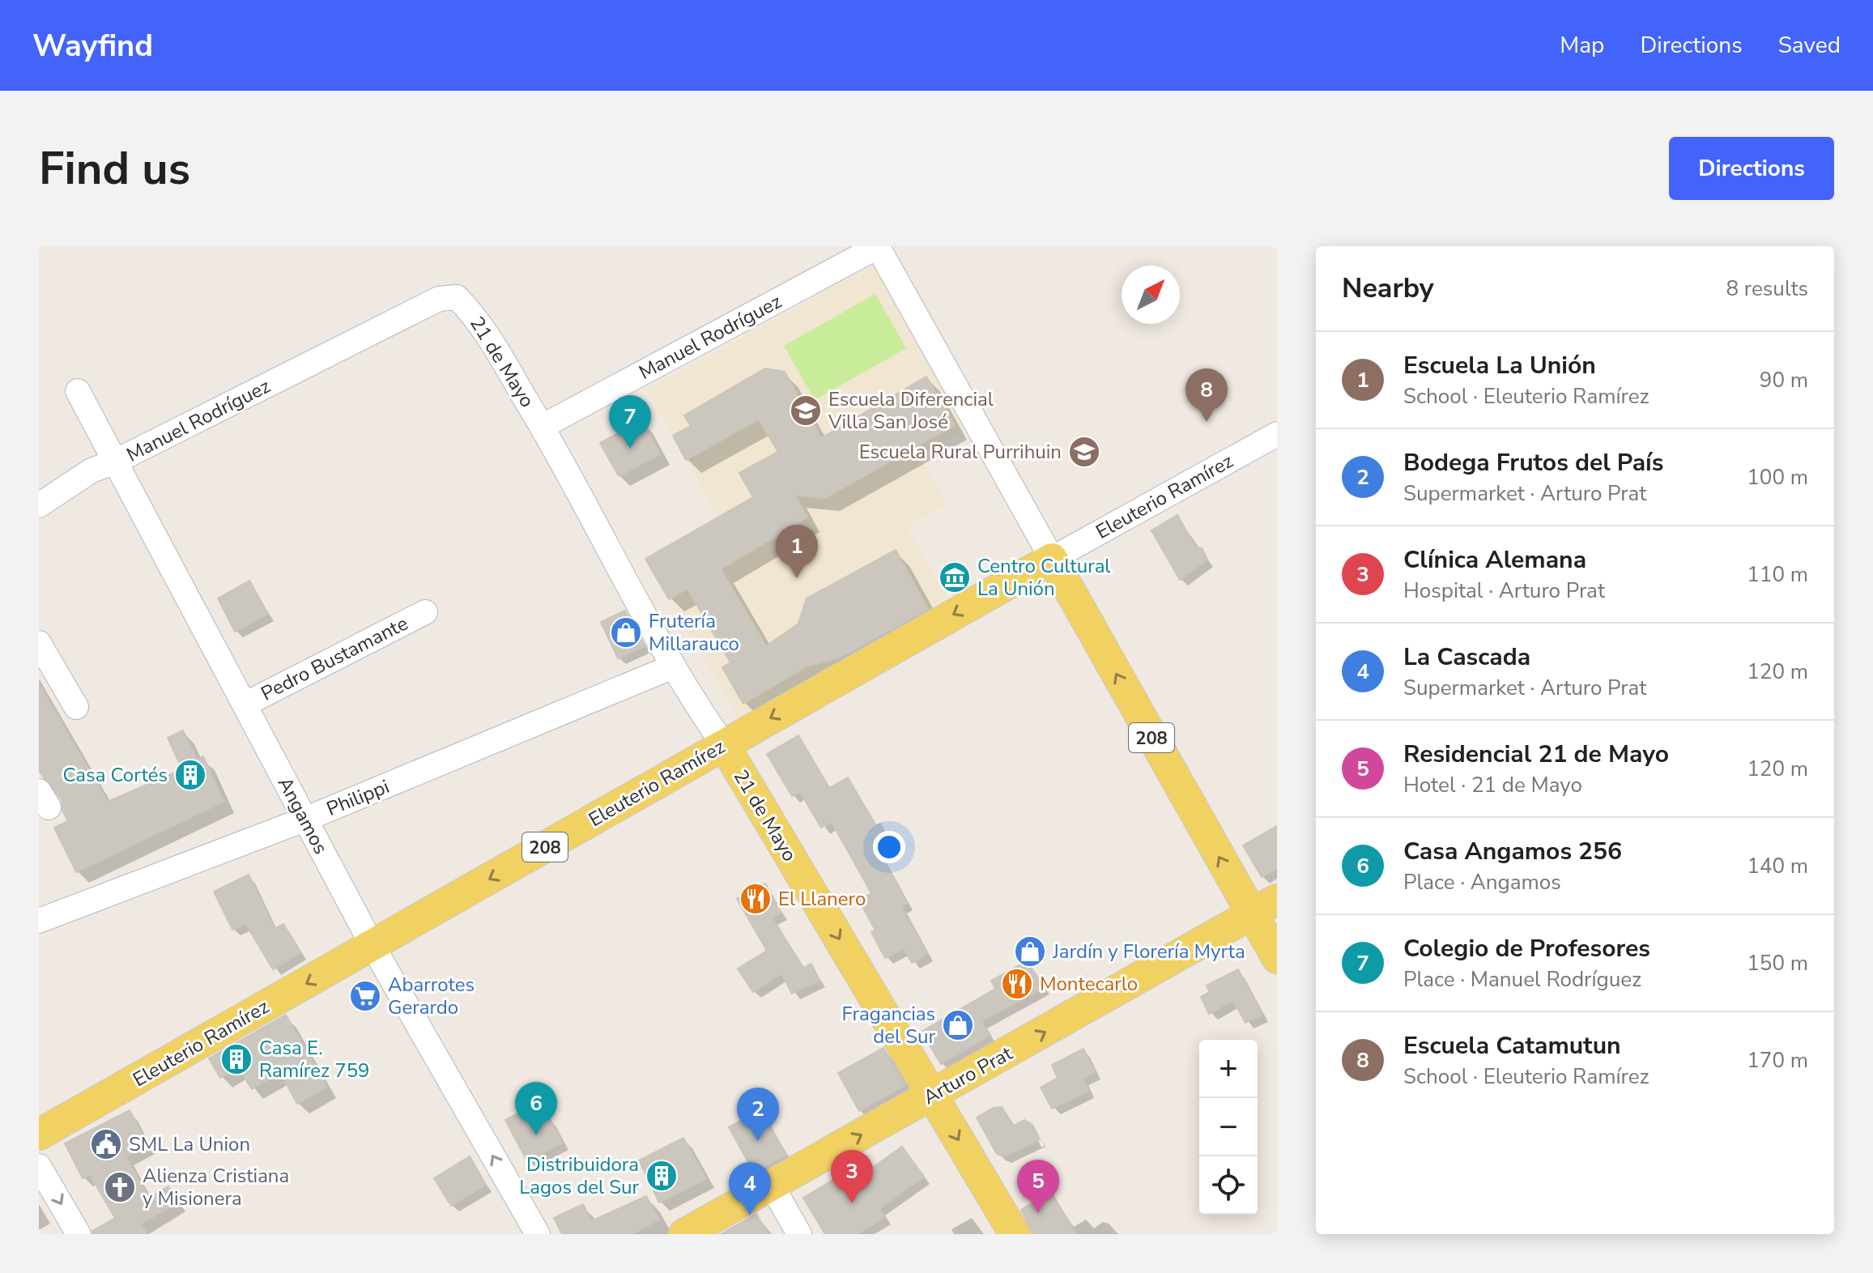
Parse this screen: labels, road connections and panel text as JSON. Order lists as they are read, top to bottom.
{
  "streets": {
    "main road": [
      "21 de Mayo",
      "Eleuterio Ramírez",
      "208",
      "Arturo Prat"
    ],
    "street": [
      "Manuel Rodríguez",
      "Pedro Bustamante",
      "Philippi",
      "Angamos"
    ]
  },
  "crossings": [
    ["Manuel Rodríguez", "21 de Mayo"],
    ["Manuel Rodríguez", "Angamos"],
    ["21 de Mayo", "Eleuterio Ramírez"],
    ["21 de Mayo", "Philippi"],
    ["21 de Mayo", "Arturo Prat"],
    ["Eleuterio Ramírez", "208"],
    ["Eleuterio Ramírez", "Angamos"],
    ["Pedro Bustamante", "Angamos"],
    ["208", "Arturo Prat"],
    ["Philippi", "Angamos"]
  ],
  "one_way": ["21 de Mayo", "Eleuterio Ramírez", "Arturo Prat"],
  "places": {
    "school or university": ["Escuela Diferencial Villa San José", "Escuela Rural Purrihuin"],
    "museum": ["Centro Cultural La Unión"],
    "shop": ["Frutería Millarauco", "Jardín y Florería Myrta", "Fragancias del Sur"],
    "building": ["Casa Cortés", "Casa E. Ramírez 759", "Distribuidora Lagos del Sur"],
    "restaurant": ["El Llanero", "Montecarlo"],
    "supermarket": ["Abarrotes Gerardo"],
    "public building": ["SML La Union"],
    "church": ["Alienza Cristiana y Misionera"]
  },
  "north": "top right",
  "page": {
    "header": "Wayfind",
    "nav": ["Map", "Directions", "Saved"],
    "buttons": "Directions",
    "title": "Find us",
    "heading": ["Nearby", "8 results"],
    "list": [
      {
        "mark": "1",
        "name": "Escuela La Unión",
        "note": "School · Eleuterio Ramírez",
        "value": "90 m"
      },
      {
        "mark": "2",
        "name": "Bodega Frutos del País",
        "note": "Supermarket · Arturo Prat",
        "value": "100 m"
      },
      {
        "mark": "3",
        "name": "Clínica Alemana",
        "note": "Hospital · Arturo Prat",
        "value": "110 m"
      },
      {
        "mark": "4",
        "name": "La Cascada",
        "note": "Supermarket · Arturo Prat",
        "value": "120 m"
      },
      {
        "mark": "5",
        "name": "Residencial 21 de Mayo",
        "note": "Hotel · 21 de Mayo",
        "value": "120 m"
      },
      {
        "mark": "6",
        "name": "Casa Angamos 256",
        "note": "Place · Angamos",
        "value": "140 m"
      },
      {
        "mark": "7",
        "name": "Colegio de Profesores",
        "note": "Place · Manuel Rodríguez",
        "value": "150 m"
      },
      {
        "mark": "8",
        "name": "Escuela Catamutun",
        "note": "School · Eleuterio Ramírez",
        "value": "170 m"
      }
    ],
    "pins": [
      "8",
      "7",
      "1",
      "6",
      "2",
      "3",
      "5",
      "4"
    ],
    "map_buttons": ["+", "−"]
  }
}
